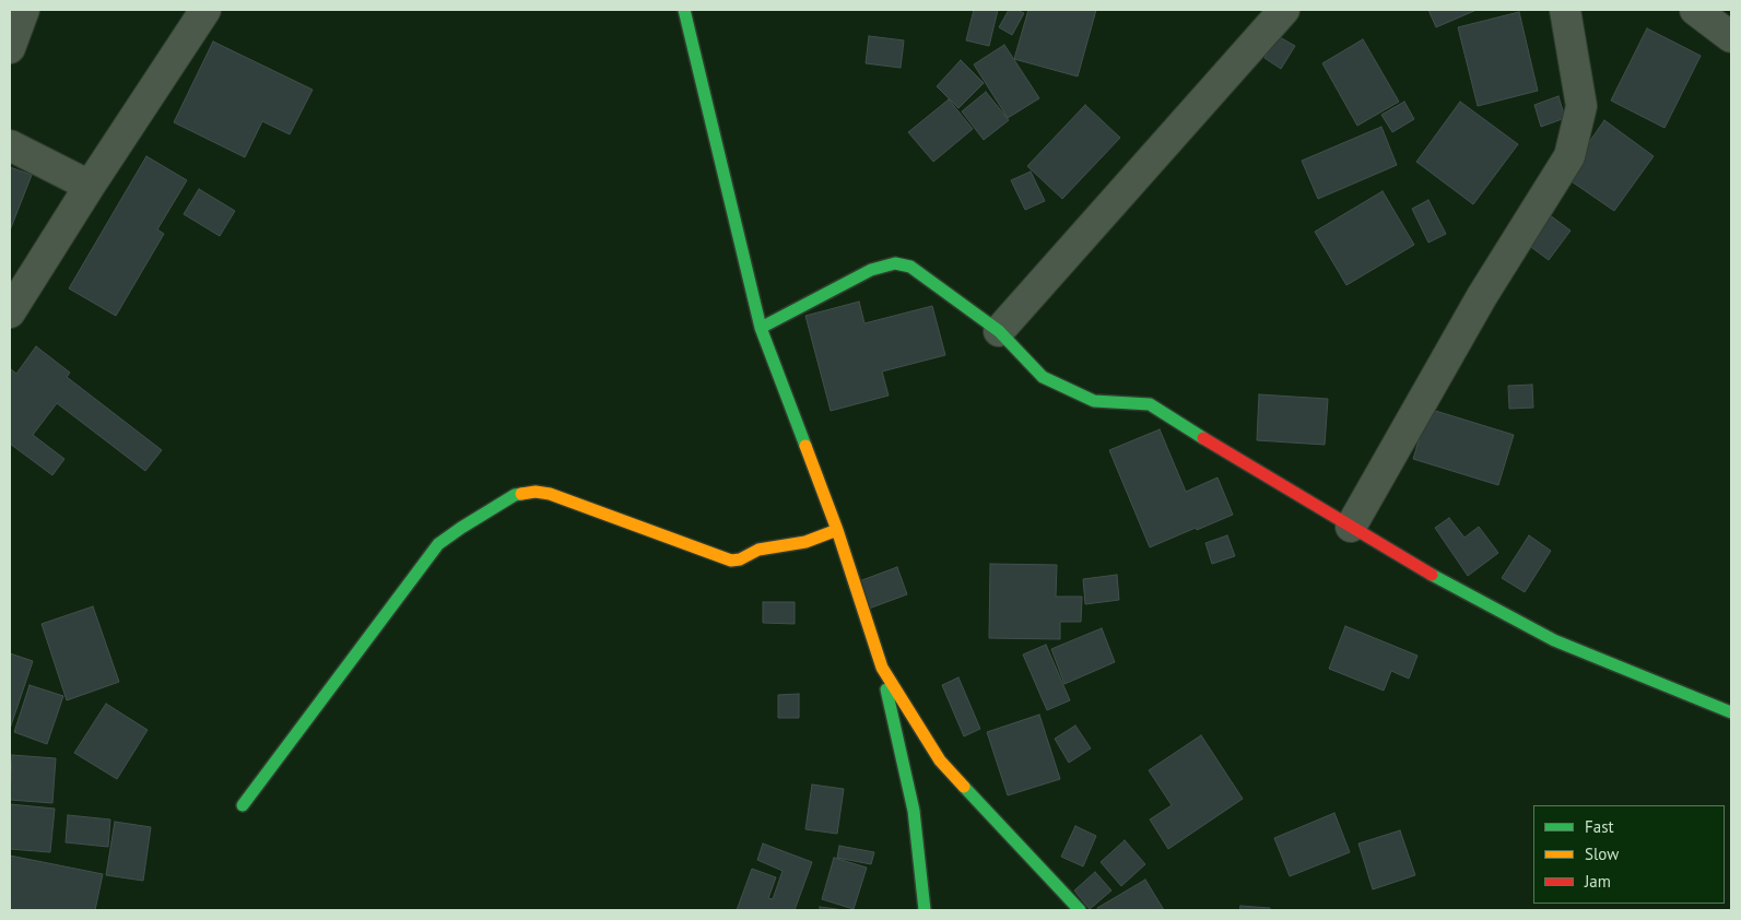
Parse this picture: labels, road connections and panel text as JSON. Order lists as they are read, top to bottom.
{
  "legend": ["Fast", "Slow", "Jam"]
}
